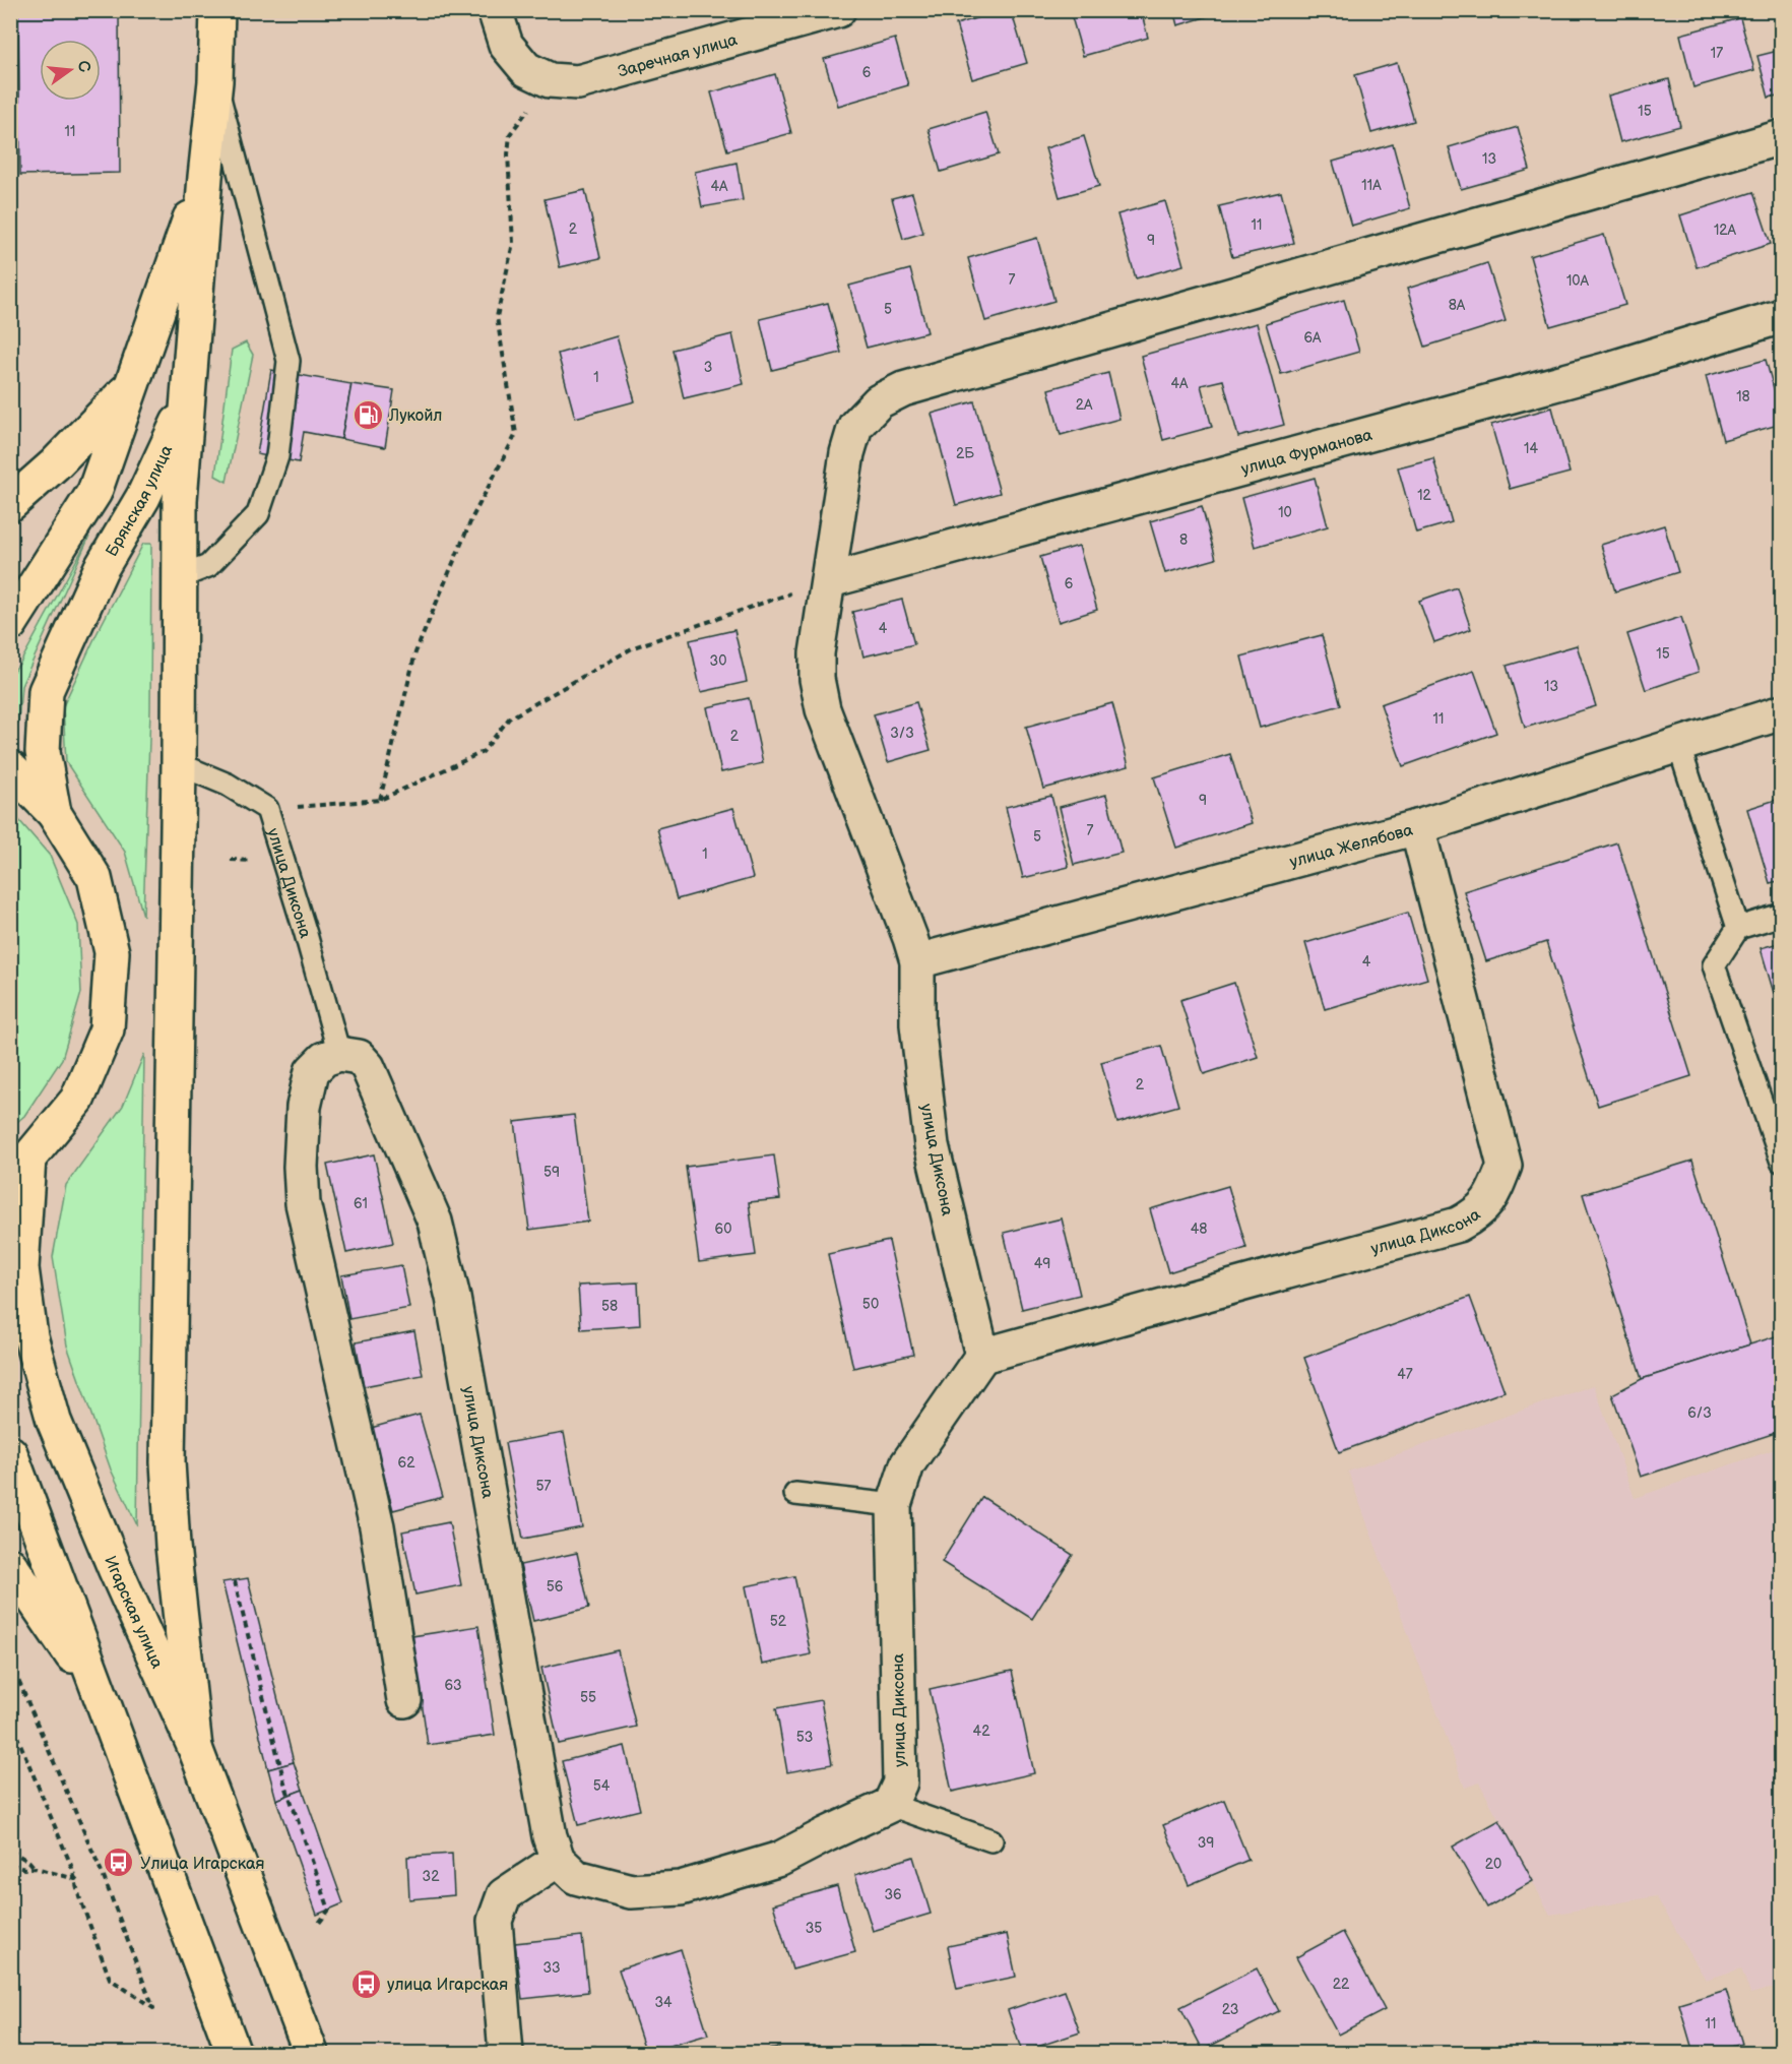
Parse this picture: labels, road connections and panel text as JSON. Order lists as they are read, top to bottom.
{
  "streets": {
    "main road": ["Брянская улица", "Игарская улица"],
    "street": [
      "Заречная улица",
      "улица Фурманова",
      "улица Желябова",
      "улица Диксона"
    ]
  },
  "crossings": [
    ["улица Фурманова", "улица Диксона"],
    ["улица Желябова", "улица Диксона"]
  ],
  "places": {
    "fuel station": ["Лукойл"],
    "bus stop": ["Улица Игарская", "улица Игарская"]
  },
  "house_numbers": [
    "17",
    "6",
    "15",
    "11",
    "13",
    "11А",
    "4А",
    "11",
    "2",
    "12А",
    "9",
    "7",
    "10А",
    "8А",
    "5",
    "6А",
    "3",
    "1",
    "4А",
    "18",
    "2А",
    "14",
    "2Б",
    "12",
    "10",
    "8",
    "6",
    "4",
    "15",
    "30",
    "13",
    "11",
    "3/3",
    "2",
    "9",
    "7",
    "5",
    "1",
    "4",
    "2",
    "59",
    "61",
    "60",
    "48",
    "49",
    "50",
    "58",
    "47",
    "6/3",
    "62",
    "57",
    "56",
    "52",
    "63",
    "55",
    "42",
    "53",
    "54",
    "39",
    "20",
    "32",
    "36",
    "35",
    "33",
    "22",
    "34",
    "23",
    "11"
  ],
  "north": "right"
}
